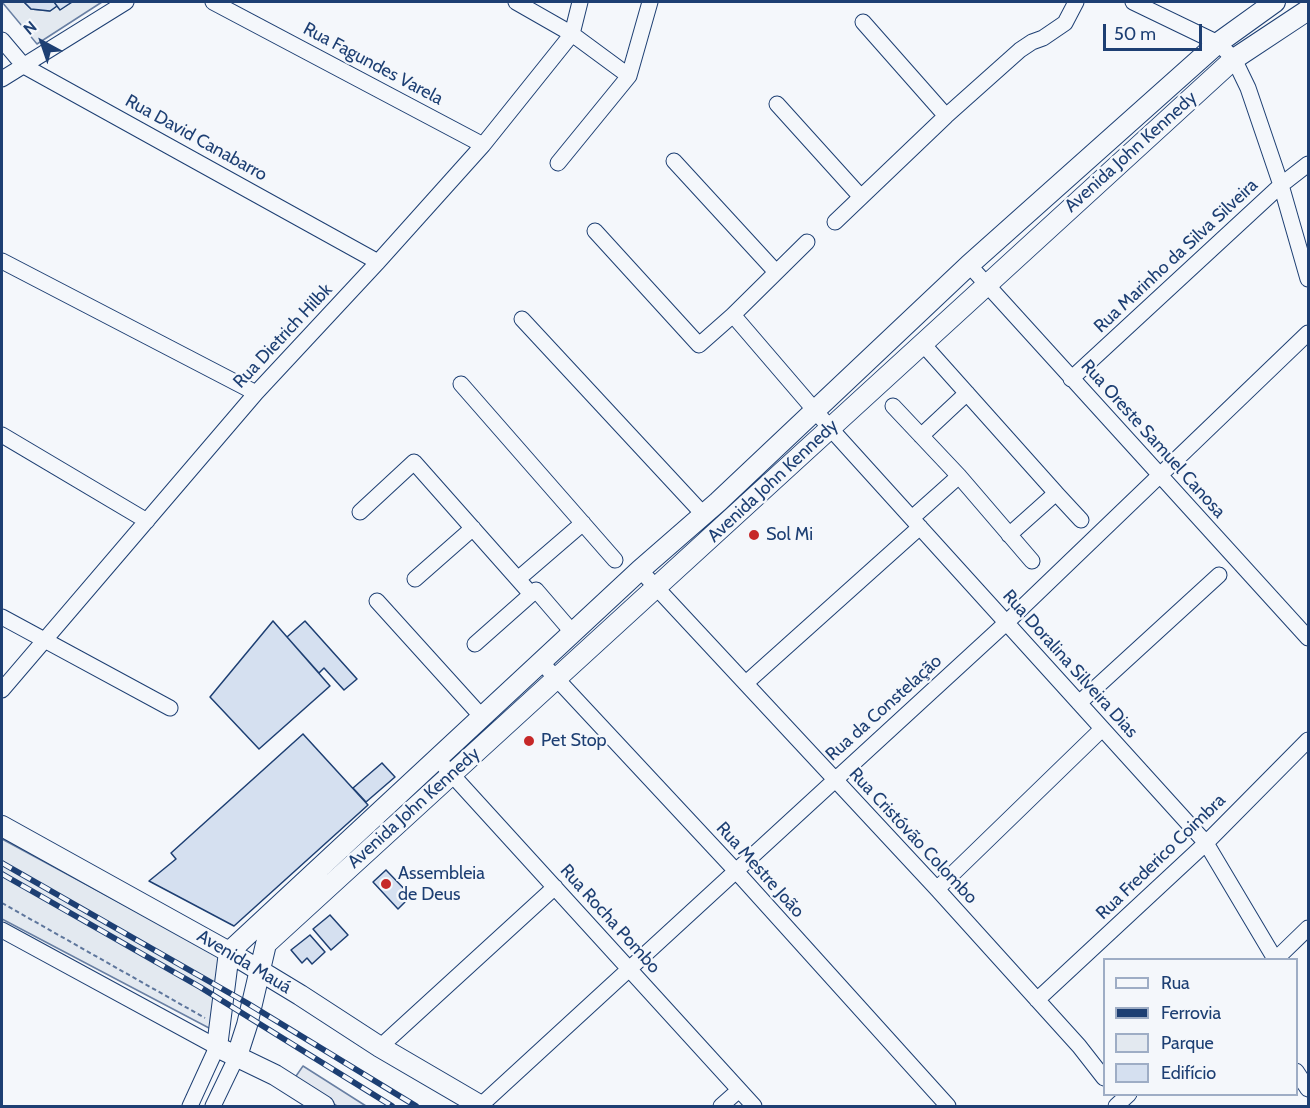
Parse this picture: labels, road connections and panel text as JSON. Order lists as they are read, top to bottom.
{
  "streets": {
    "main road": ["Avenida John Kennedy", "Avenida Mauá"],
    "street": [
      "Rua Fagundes Varela",
      "Rua David Canabarro",
      "Rua Marinho da Silva Silveira",
      "Rua Dietrich Hilbk",
      "Rua Oreste Samuel Canosa",
      "Rua Doralina Silveira Dias",
      "Rua da Constelação",
      "Rua Cristóvão Colombo",
      "Rua Frederico Coimbra",
      "Rua Mestre João",
      "Rua Rocha Pombo"
    ]
  },
  "crossings": [
    ["Rua Fagundes Varela", "Rua Dietrich Hilbk"],
    ["Rua David Canabarro", "Rua Dietrich Hilbk"],
    ["Avenida John Kennedy", "Rua Oreste Samuel Canosa"],
    ["Avenida John Kennedy", "Rua Doralina Silveira Dias"],
    ["Avenida John Kennedy", "Rua Cristóvão Colombo"],
    ["Avenida John Kennedy", "Rua Mestre João"],
    ["Avenida John Kennedy", "Rua Rocha Pombo"],
    ["Avenida John Kennedy", "Avenida Mauá"],
    ["Rua Marinho da Silva Silveira", "Rua Oreste Samuel Canosa"],
    ["Rua Oreste Samuel Canosa", "Rua da Constelação"],
    ["Rua Doralina Silveira Dias", "Rua da Constelação"],
    ["Rua Doralina Silveira Dias", "Rua Frederico Coimbra"],
    ["Rua da Constelação", "Rua Cristóvão Colombo"],
    ["Rua da Constelação", "Rua Mestre João"],
    ["Rua da Constelação", "Rua Rocha Pombo"],
    ["Rua da Constelação", "Avenida Mauá"],
    ["Rua Cristóvão Colombo", "Rua Frederico Coimbra"]
  ],
  "places": ["Sol Mi", "Pet Stop", "Assembleia de Deus"],
  "legend": [
    "Rua",
    "Ferrovia",
    "Parque",
    "Edifício"
  ],
  "scale_bar": "50 m",
  "north": "top left"
}
